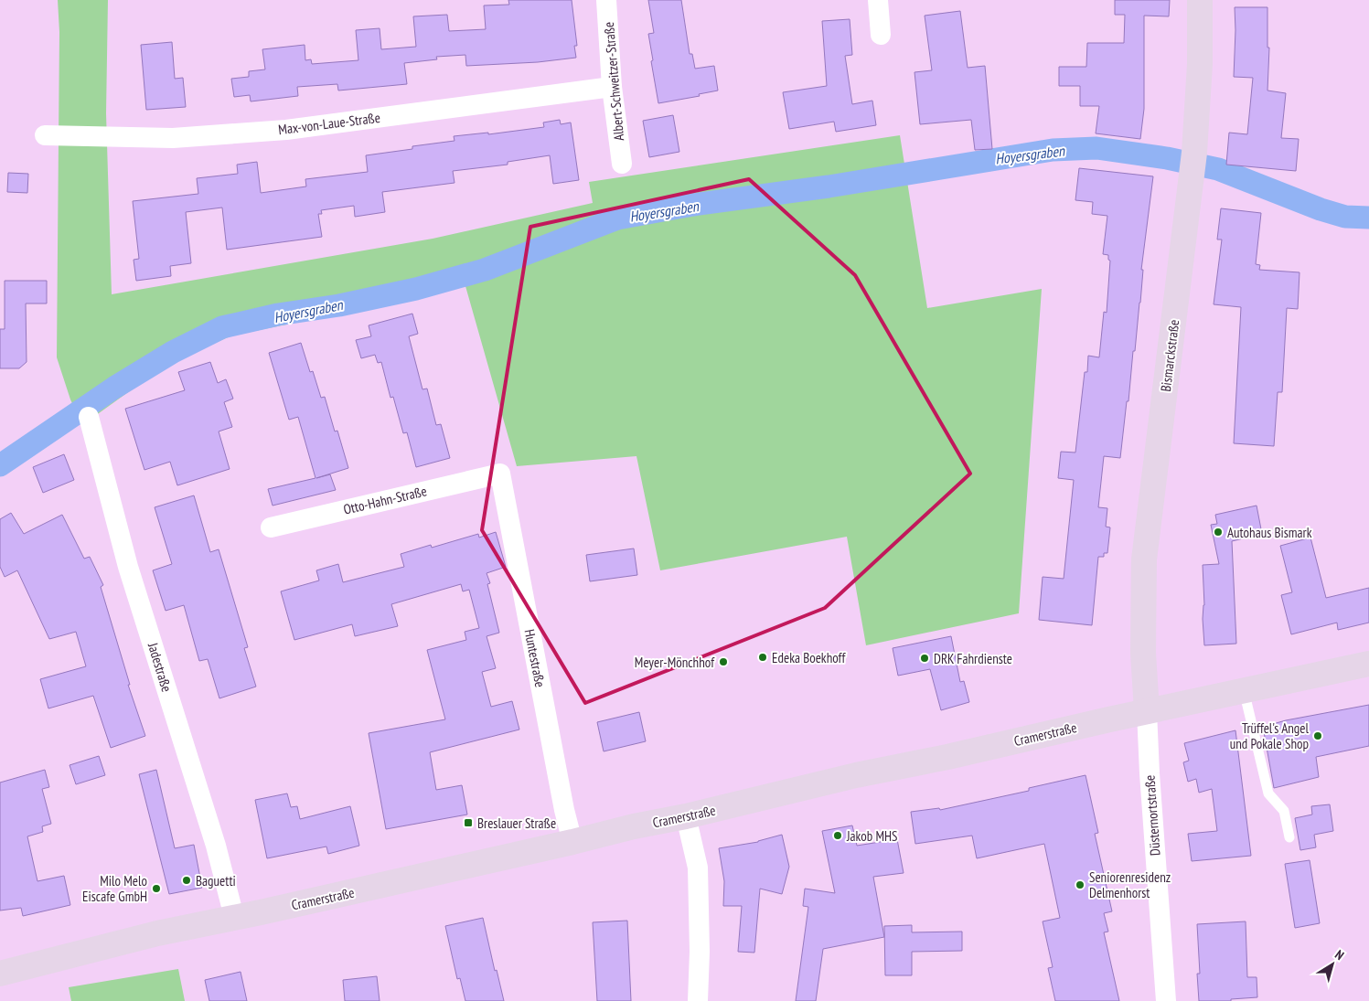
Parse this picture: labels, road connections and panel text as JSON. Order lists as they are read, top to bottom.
{
  "streets": {
    "main road": ["Bismarckstraße", "Cramerstraße"],
    "street": [
      "Albert-Schweitzer-Straße",
      "Max-von-Laue-Straße",
      "Otto-Hahn-Straße",
      "Huntestraße",
      "Jadestraße",
      "Düsternortstraße"
    ]
  },
  "crossings": [
    ["Albert-Schweitzer-Straße", "Max-von-Laue-Straße"],
    ["Bismarckstraße", "Cramerstraße"],
    ["Bismarckstraße", "Düsternortstraße"],
    ["Otto-Hahn-Straße", "Huntestraße"],
    ["Huntestraße", "Cramerstraße"],
    ["Jadestraße", "Cramerstraße"],
    ["Cramerstraße", "Düsternortstraße"]
  ],
  "water": ["Hoyersgraben"],
  "places": {
    "other": [
      "Autohaus Bismark",
      "Edeka Boekhoff",
      "DRK Fahrdienste",
      "Meyer-Mönchhof",
      "Trüffel's Angel und Pokale Shop",
      "Jakob MHS",
      "Baguetti",
      "Seniorenresidenz Delmenhorst",
      "Milo Melo Eiscafe GmbH"
    ],
    "transit": ["Breslauer Straße"]
  },
  "north": "top right"
}
